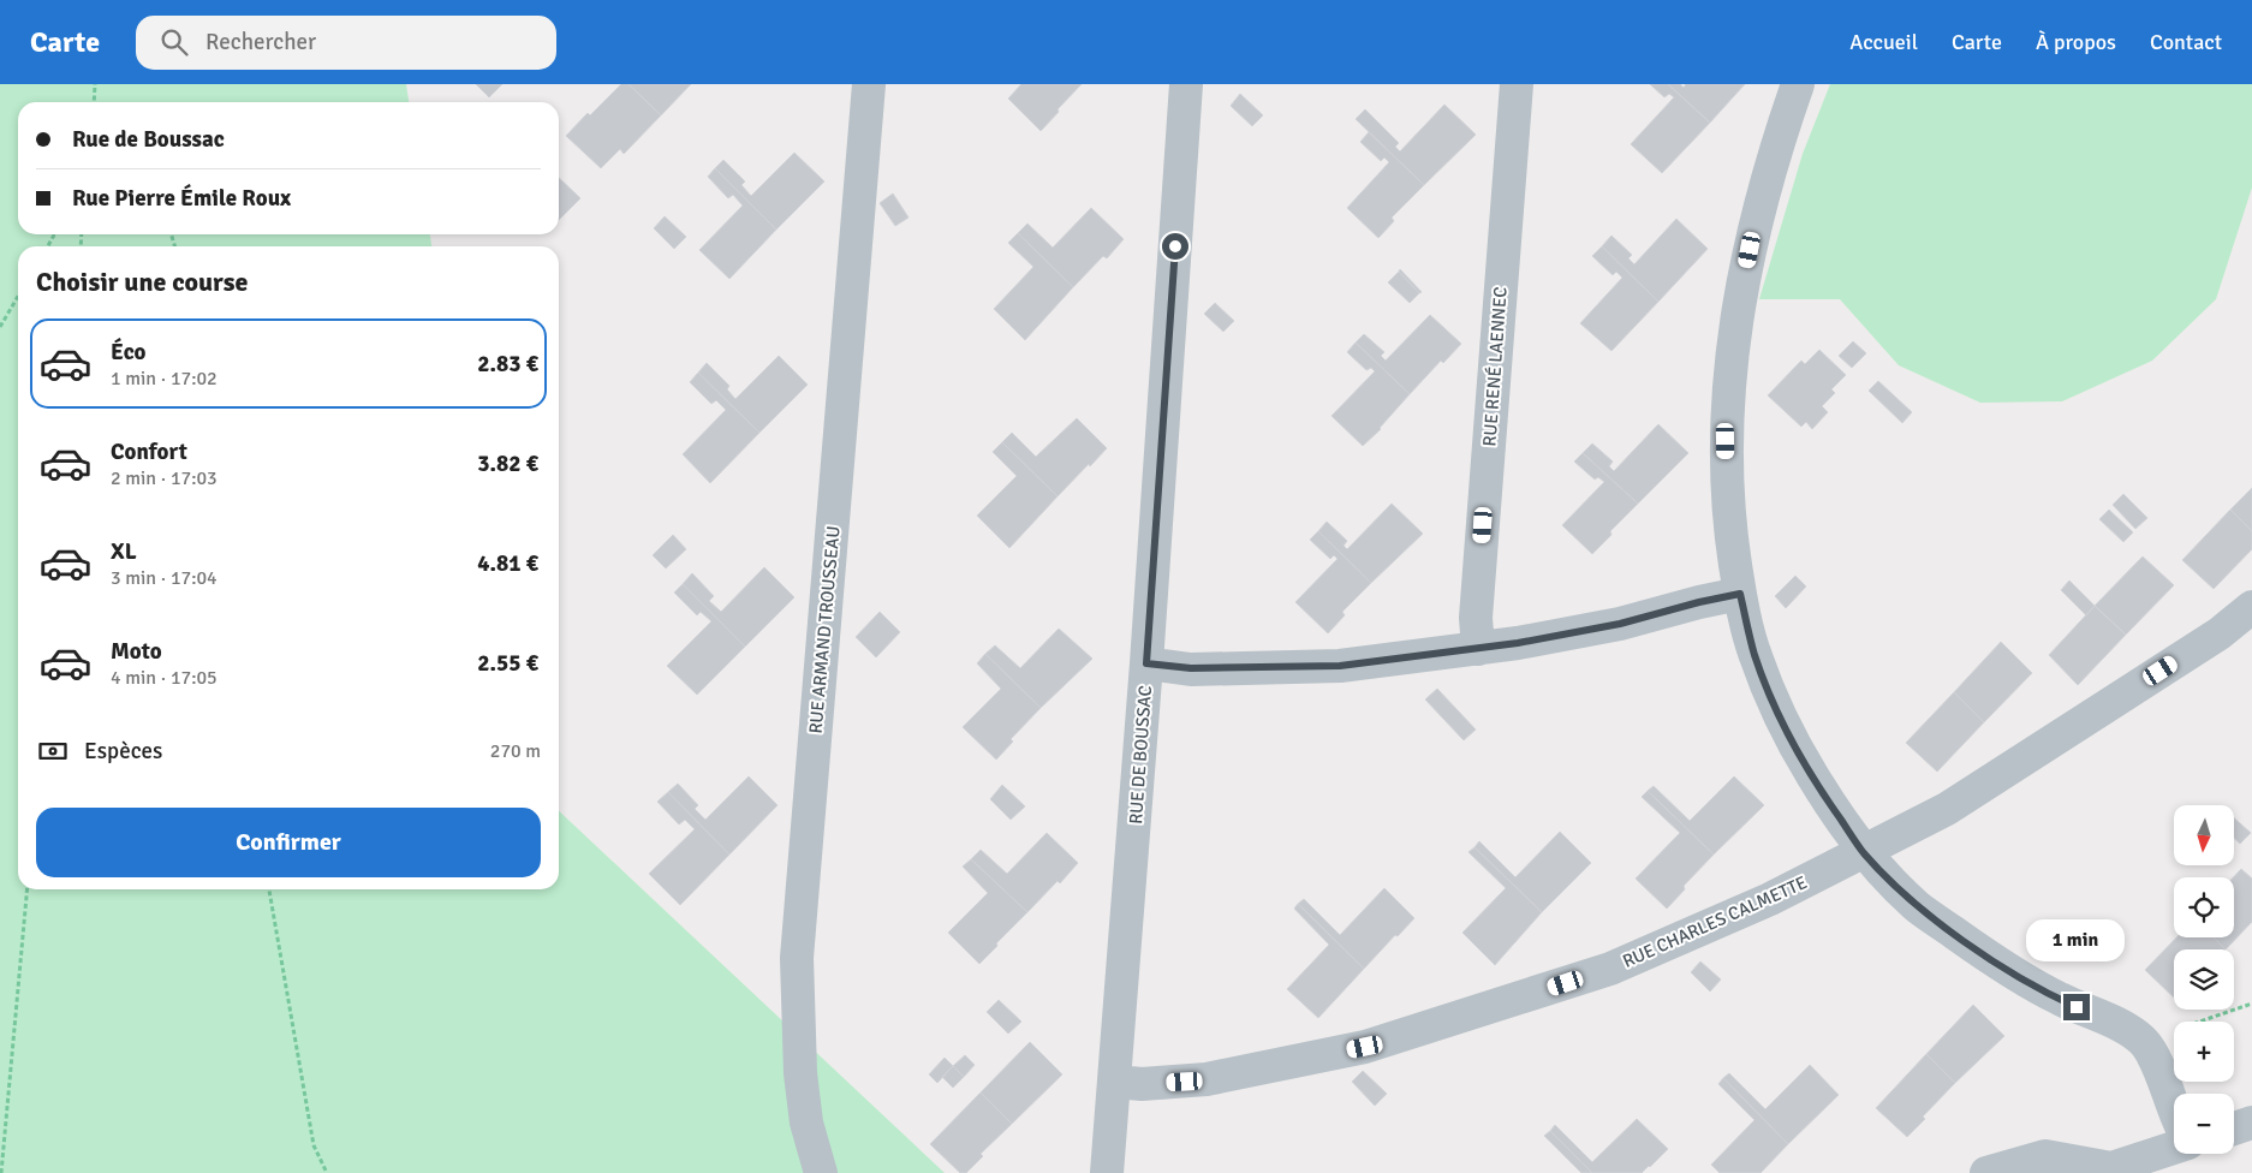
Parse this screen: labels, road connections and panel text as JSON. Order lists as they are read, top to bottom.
{
  "streets": {
    "street": [
      "RUE RENÉ LAENNEC",
      "RUE ARMAND TROUSSEAU",
      "RUE DE BOUSSAC",
      "RUE CHARLES CALMETTE"
    ]
  },
  "crossings": [
    ["RUE DE BOUSSAC", "RUE CHARLES CALMETTE"]
  ],
  "north": "bottom",
  "page": {
    "header": "Carte",
    "search": "Rechercher",
    "nav": [
      "Accueil",
      "Carte",
      "À propos",
      "Contact"
    ],
    "banner": ["Rue de Boussac", "Rue Pierre Émile Roux"],
    "heading": "Choisir une course",
    "list": [
      {
        "name": "Éco",
        "note": "1 min · 17:02",
        "value": "2.83 €"
      },
      {
        "name": "Confort",
        "note": "2 min · 17:03",
        "value": "3.82 €"
      },
      {
        "name": "XL",
        "note": "3 min · 17:04",
        "value": "4.81 €"
      },
      {
        "name": "Moto",
        "note": "4 min · 17:05",
        "value": "2.55 €"
      }
    ],
    "pay": ["Espèces", "270 m"],
    "buttons": "Confirmer",
    "map_buttons": ["+", "−"],
    "bubble": "1 min"
  }
}
